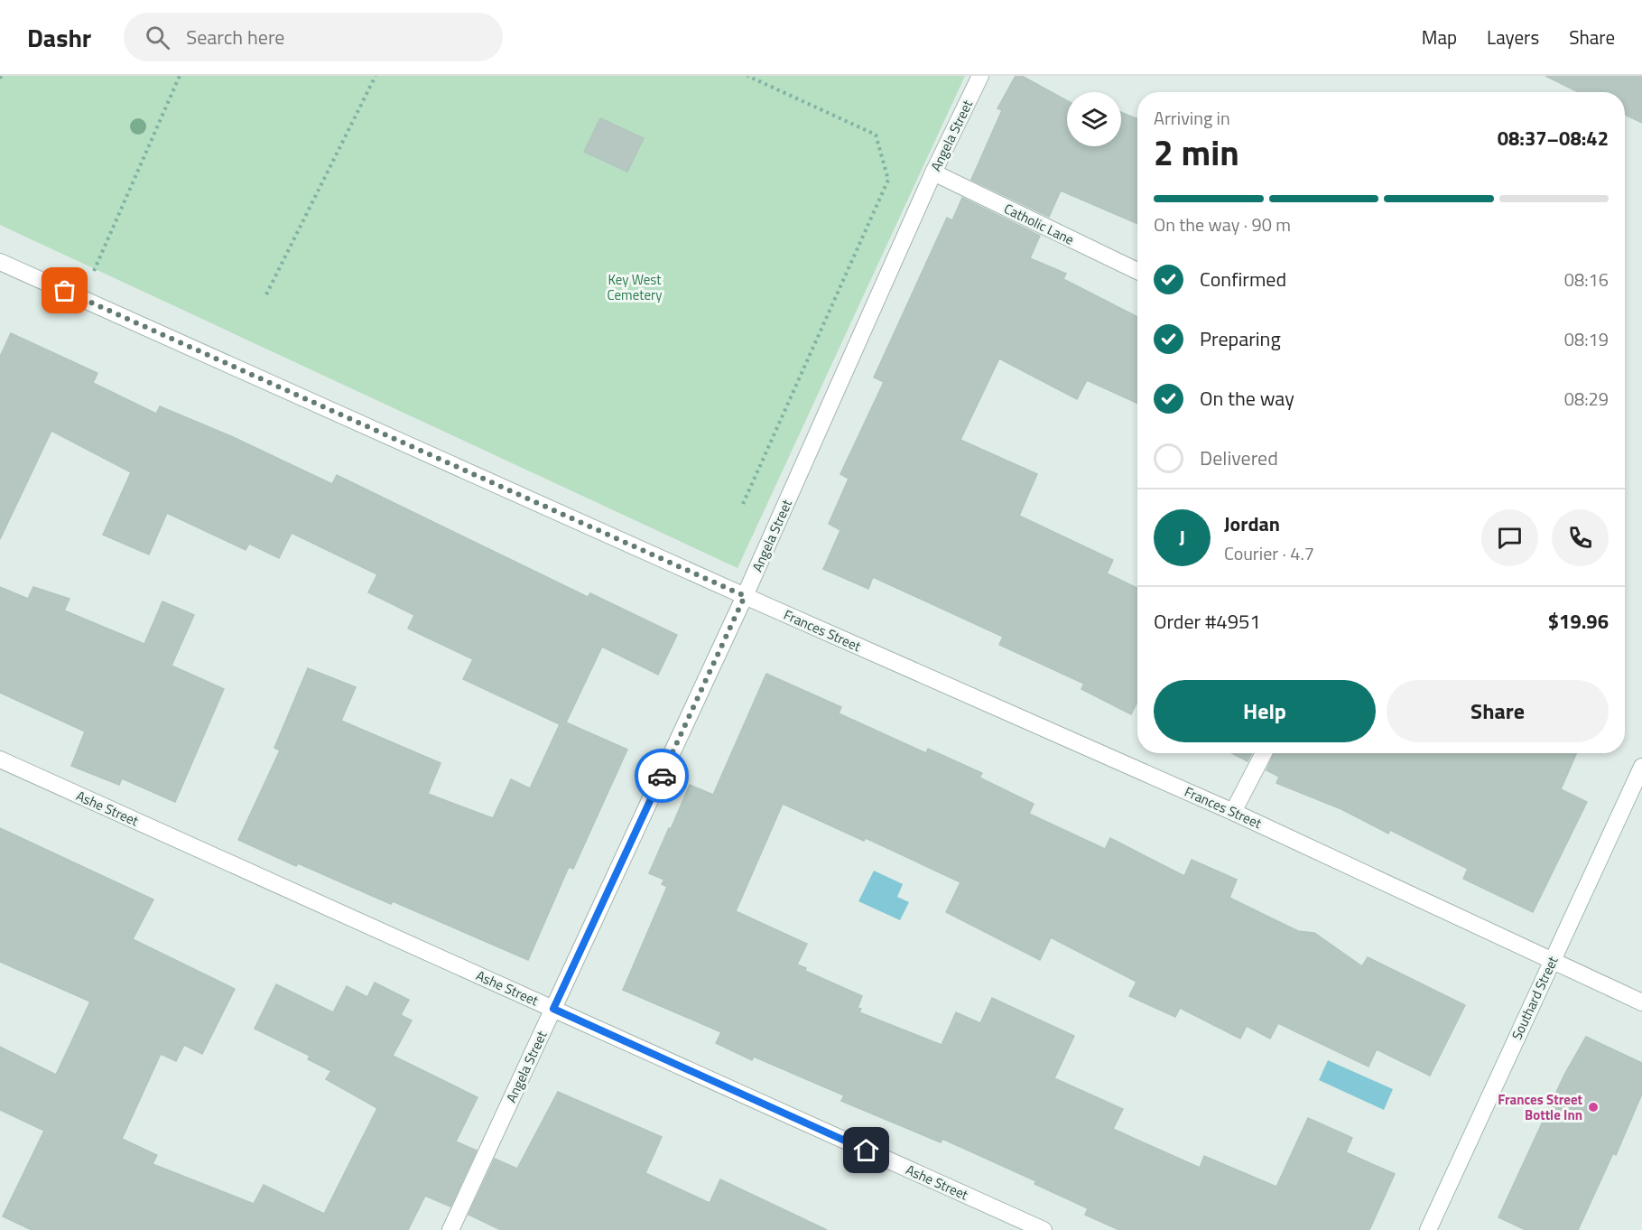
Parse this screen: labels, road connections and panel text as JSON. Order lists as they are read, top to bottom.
{
  "streets": {
    "street": [
      "Angela Street",
      "Catholic Lane",
      "Frances Street",
      "Ashe Street",
      "Southard Street"
    ]
  },
  "crossings": [
    ["Angela Street", "Catholic Lane"],
    ["Angela Street", "Frances Street"],
    ["Angela Street", "Ashe Street"],
    ["Frances Street", "Southard Street"]
  ],
  "parks": ["Key West Cemetery"],
  "places": ["Frances Street Bottle Inn"],
  "page": {
    "header": "Dashr",
    "search": "Search here",
    "nav": ["Map", "Layers", "Share"],
    "heading": ["2 min", "Arriving in", "08:37–08:42"],
    "panel": [
      "Jordan",
      "Courier · 4.7",
      "Order #4951",
      "$19.96"
    ],
    "bar": "On the way · 90 m",
    "list": [
      ["Confirmed", "08:16"],
      ["Preparing", "08:19"],
      ["On the way", "08:29"],
      "Delivered"
    ],
    "round": "J",
    "buttons": ["Help", "Share"]
  }
}
